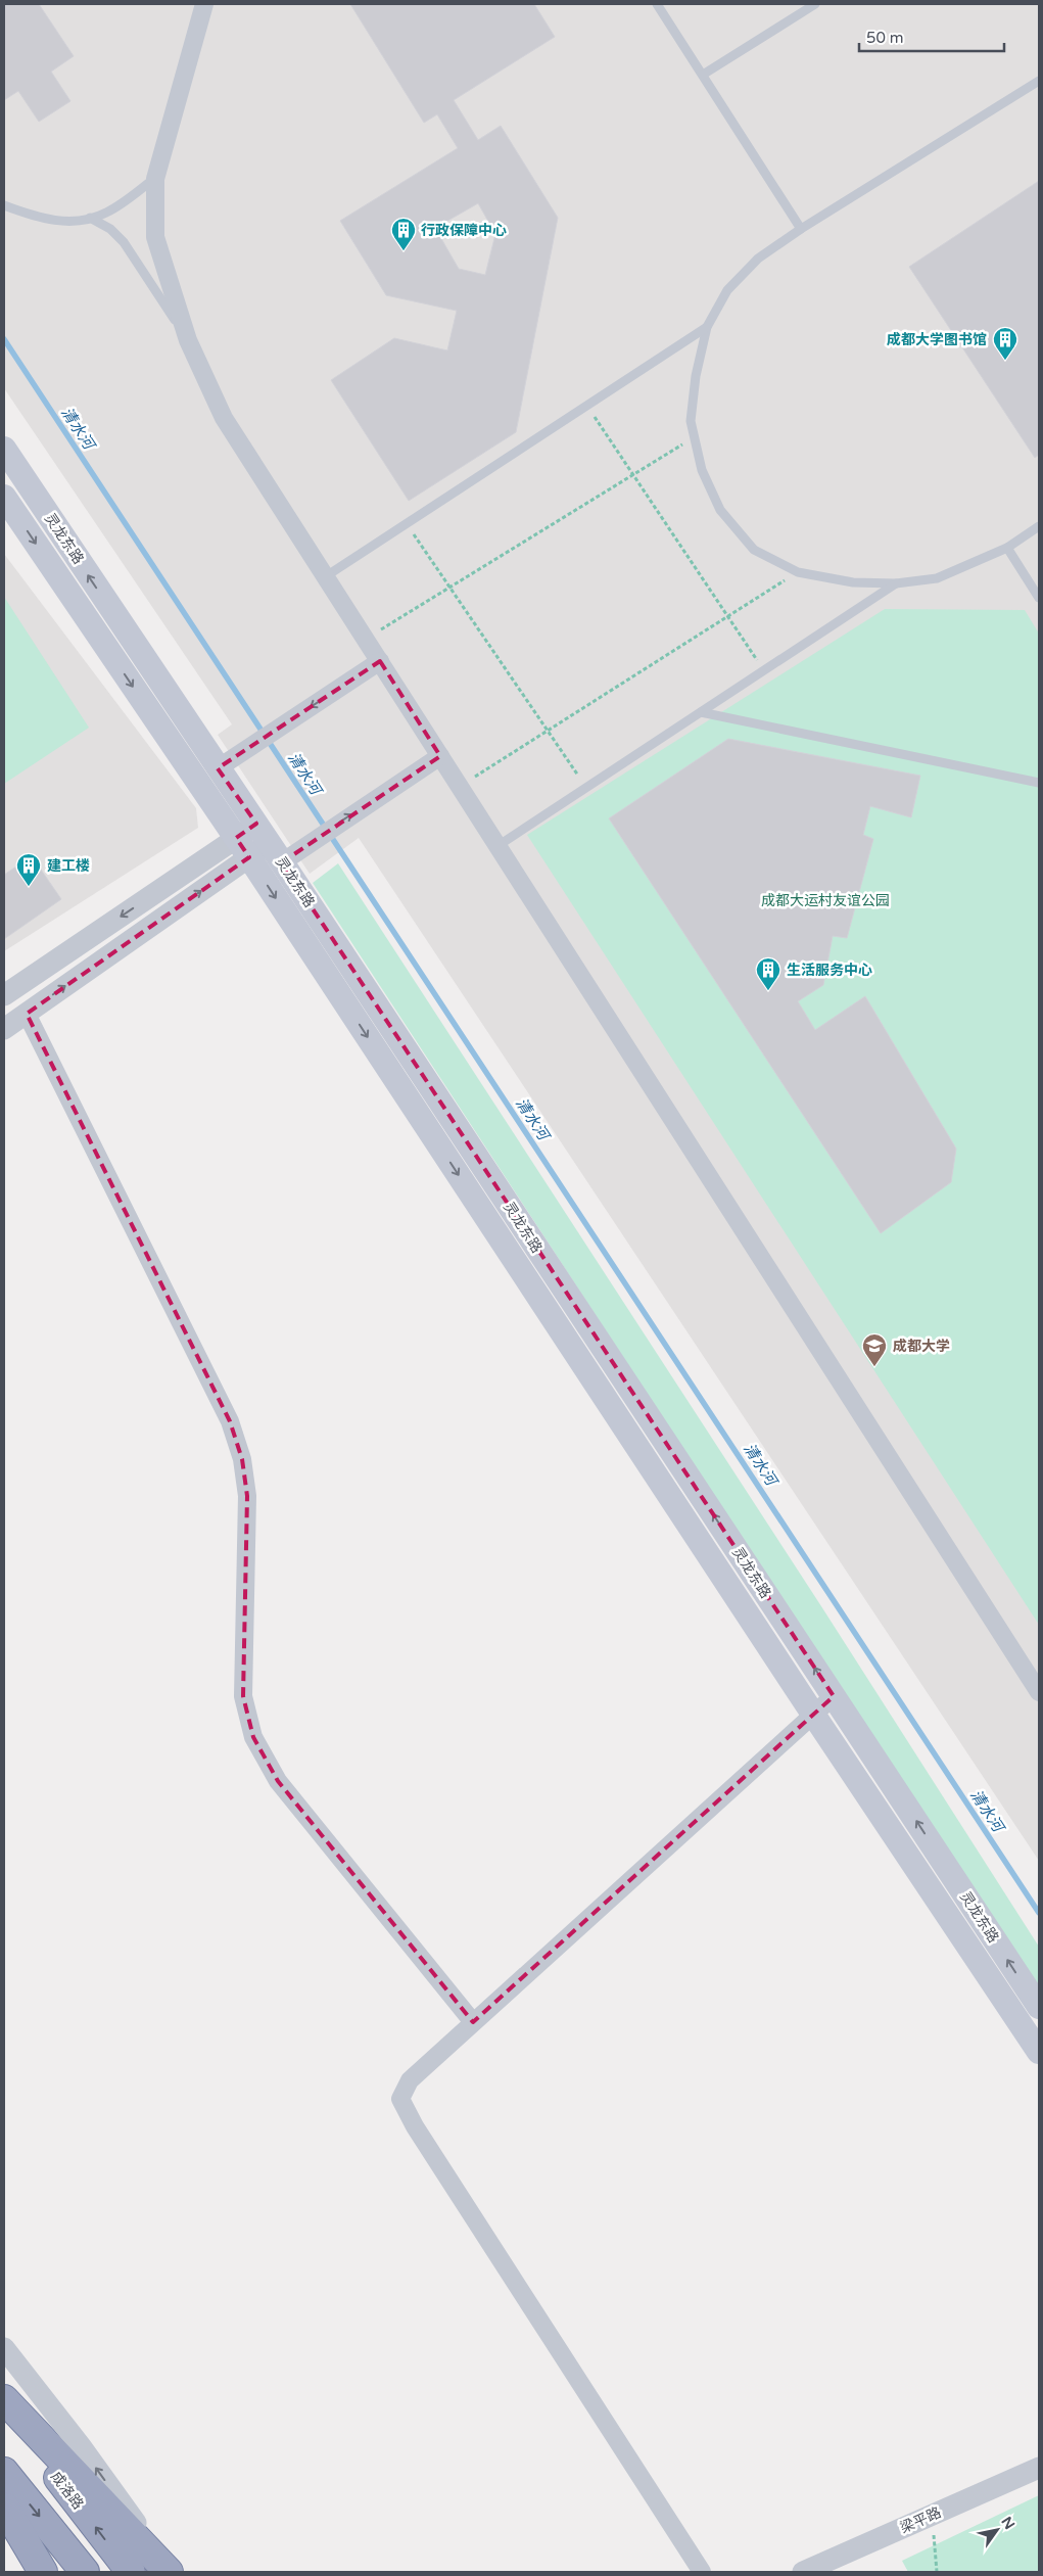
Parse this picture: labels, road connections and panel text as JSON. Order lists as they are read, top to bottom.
{
  "streets": {
    "highway": ["成洛路"],
    "main road": ["灵龙东路"],
    "street": ["梁平路"]
  },
  "water": ["清水河"],
  "parks": ["成都大运村友谊公园"],
  "places": {
    "building": [
      "行政保障中心",
      "成都大学图书馆",
      "建工楼",
      "生活服务中心"
    ],
    "school or university": ["成都大学"]
  },
  "scale_bar": "50 m",
  "north": "top right"
}
